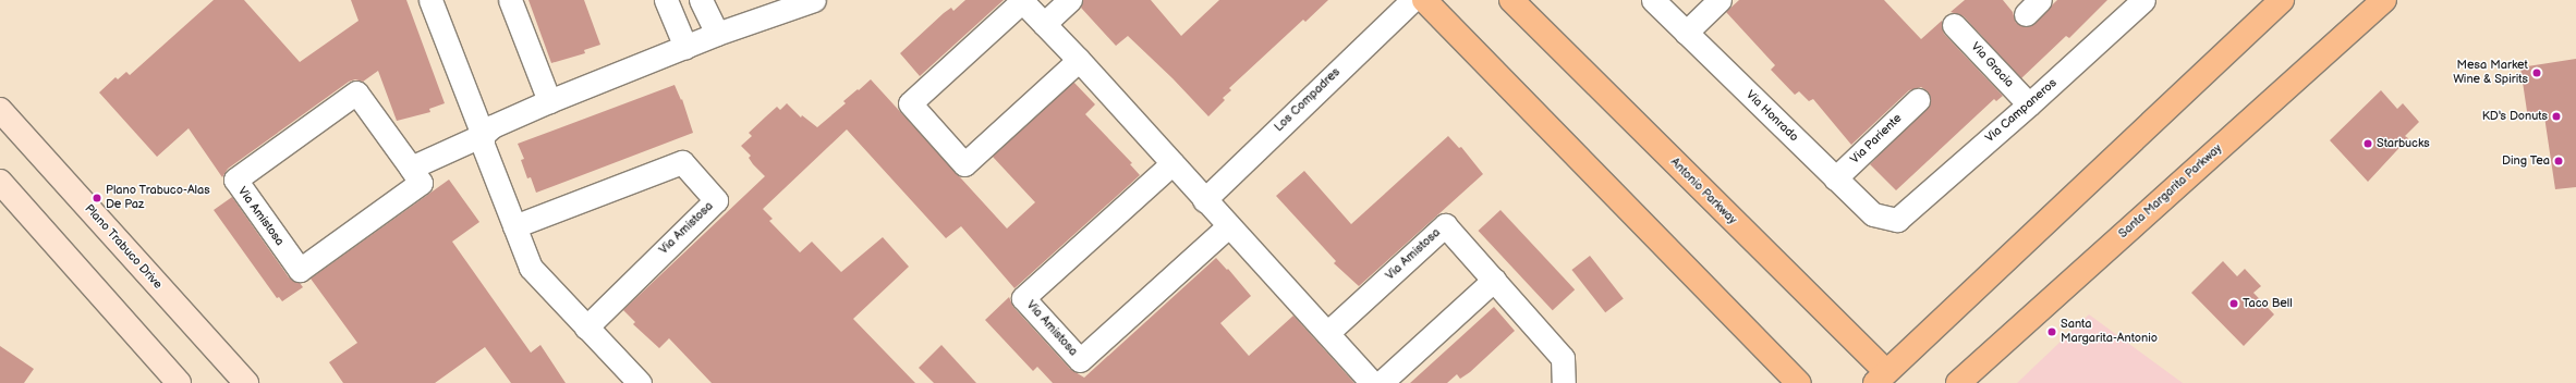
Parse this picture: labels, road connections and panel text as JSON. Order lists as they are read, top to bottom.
{
  "streets": {
    "main road": ["Antonio Parkway", "Santa Margarita Parkway", "Plano Trabuco Drive"],
    "street": [
      "Via Gracia",
      "Los Compadres",
      "Via Campaneros",
      "Via Honrado",
      "Via Pariente",
      "Via Amistosa"
    ]
  },
  "crossings": [
    ["Via Gracia", "Via Campaneros"],
    ["Via Campaneros", "Via Honrado"],
    ["Via Honrado", "Via Pariente"]
  ],
  "places": [
    "Mesa Market Wine & Spirits",
    "KD's Donuts",
    "Starbucks",
    "Ding Tea",
    "Plano Trabuco-Alas De Paz",
    "Taco Bell",
    "Santa Margarita-Antonio"
  ]
}
